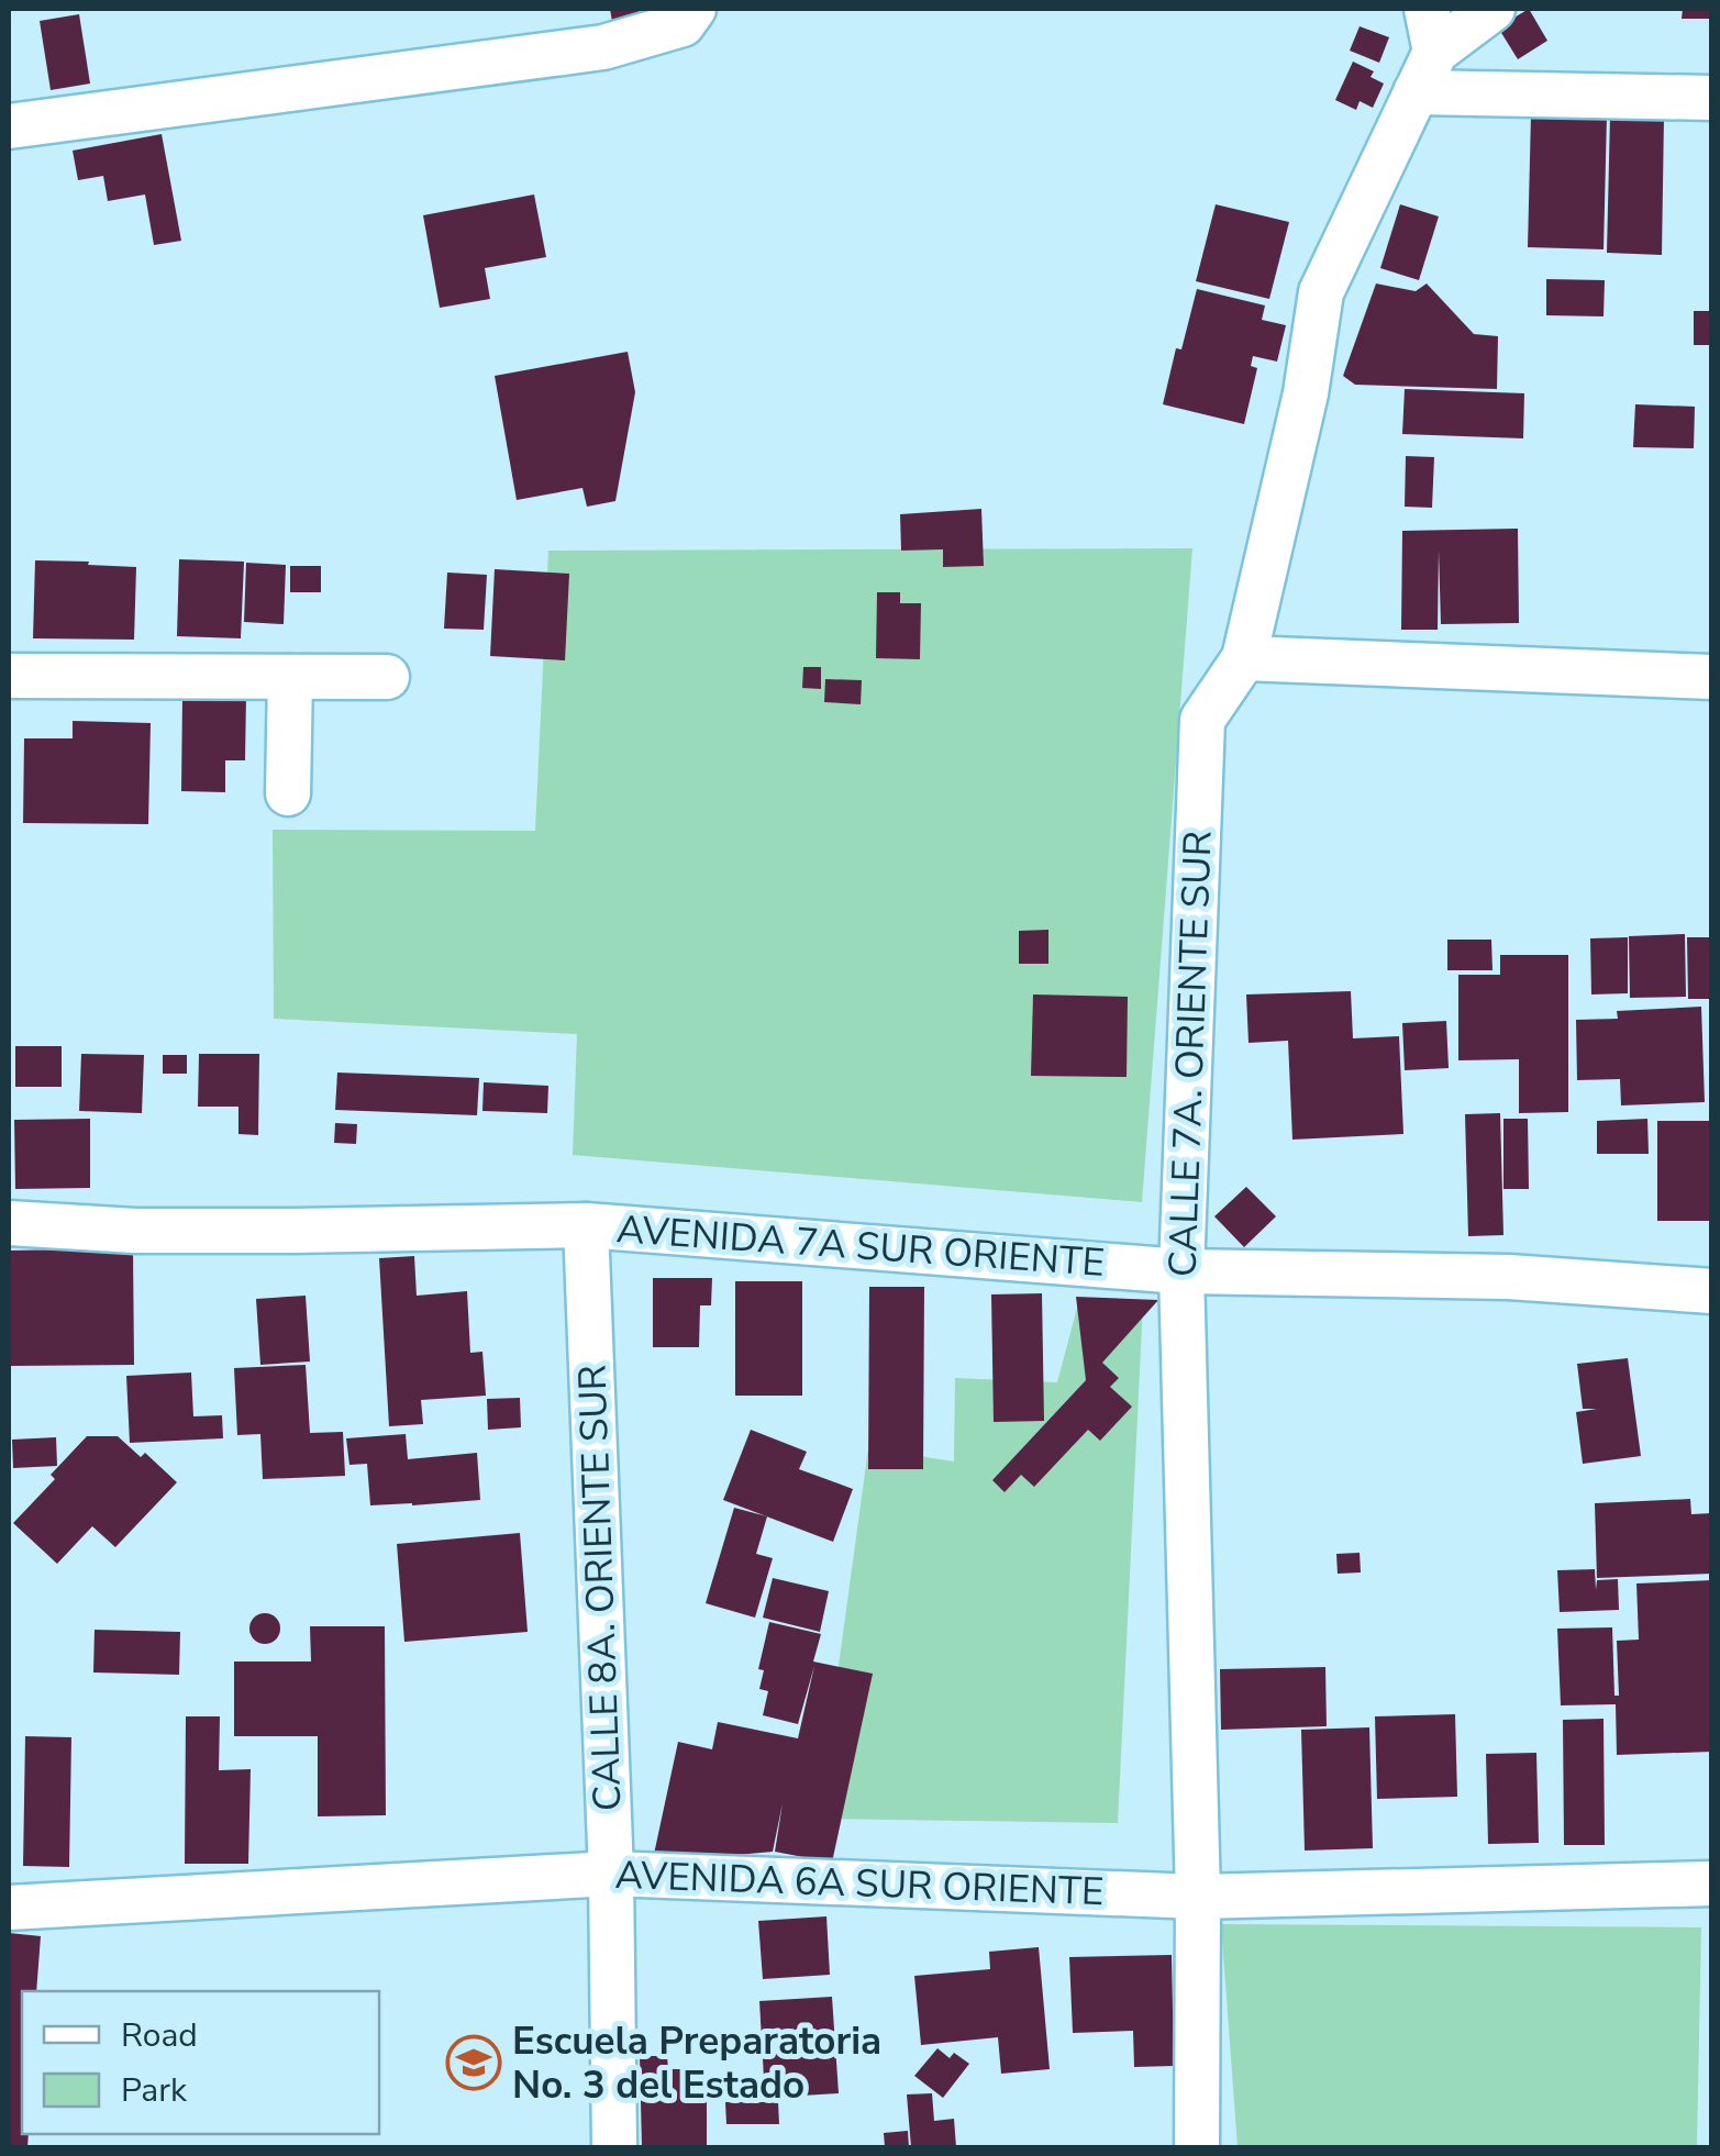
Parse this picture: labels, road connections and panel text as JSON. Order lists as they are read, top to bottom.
{
  "streets": {
    "street": [
      "CALLE 7A. ORIENTE SUR",
      "AVENIDA 7A SUR ORIENTE",
      "CALLE 8A. ORIENTE SUR",
      "AVENIDA 6A SUR ORIENTE"
    ]
  },
  "crossings": [
    ["CALLE 7A. ORIENTE SUR", "AVENIDA 7A SUR ORIENTE"],
    ["CALLE 7A. ORIENTE SUR", "AVENIDA 6A SUR ORIENTE"],
    ["AVENIDA 7A SUR ORIENTE", "CALLE 8A. ORIENTE SUR"],
    ["CALLE 8A. ORIENTE SUR", "AVENIDA 6A SUR ORIENTE"]
  ],
  "places": {
    "school or university": ["Escuela Preparatoria No. 3 del Estado"]
  },
  "legend": ["Road", "Park"]
}
